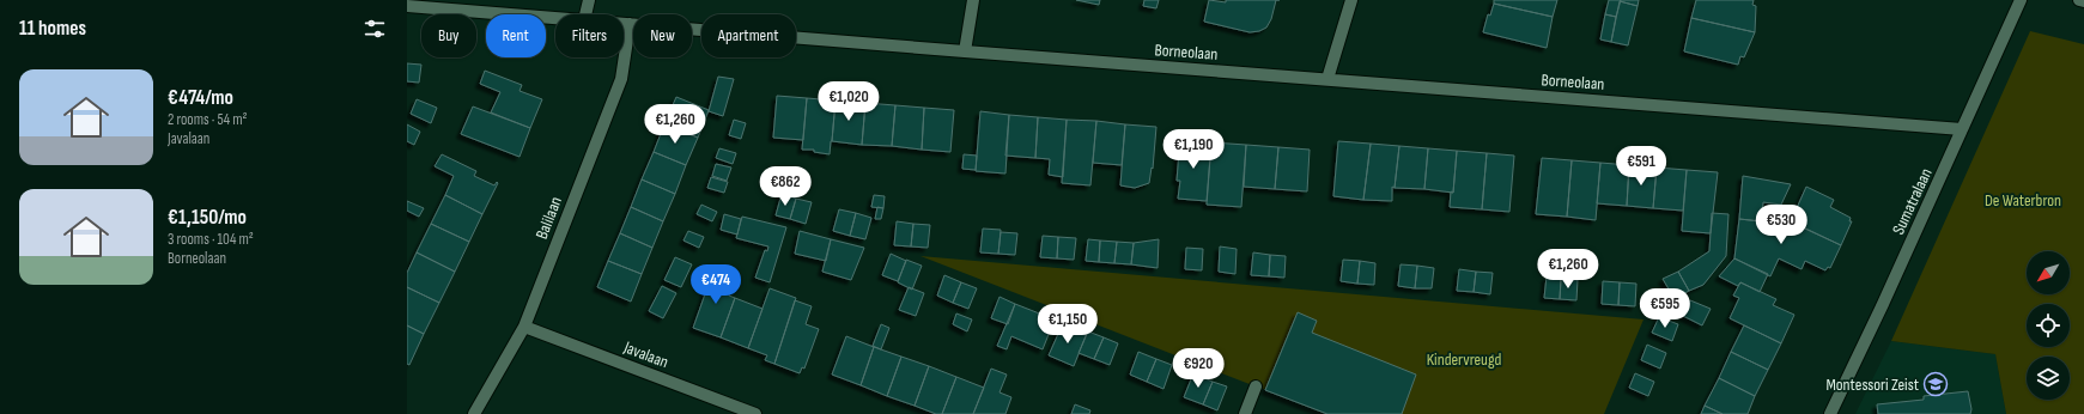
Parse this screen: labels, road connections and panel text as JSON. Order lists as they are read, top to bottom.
{
  "streets": {
    "street": [
      "Borneolaan",
      "Sumatralaan",
      "Balilaan",
      "Javalaan"
    ]
  },
  "crossings": [
    ["Borneolaan", "Sumatralaan"],
    ["Borneolaan", "Balilaan"],
    ["Balilaan", "Javalaan"]
  ],
  "parks": ["De Waterbron", "Kindervreugd"],
  "places": {
    "school or university": ["Montessori Zeist"]
  },
  "north": "bottom left",
  "page": {
    "heading": "11 homes",
    "chip": [
      "Buy",
      "Rent",
      "Filters",
      "New",
      "Apartment"
    ],
    "list": [
      {
        "name": "€474/mo",
        "note": "2 rooms · 54 m² · Javalaan"
      },
      {
        "name": "€1,150/mo",
        "note": "3 rooms · 104 m² · Borneolaan"
      }
    ],
    "price": [
      "€1,020",
      "€1,260",
      "€1,190",
      "€591",
      "€862",
      "€530",
      "€1,260",
      "€474",
      "€595",
      "€1,150",
      "€920"
    ]
  }
}
